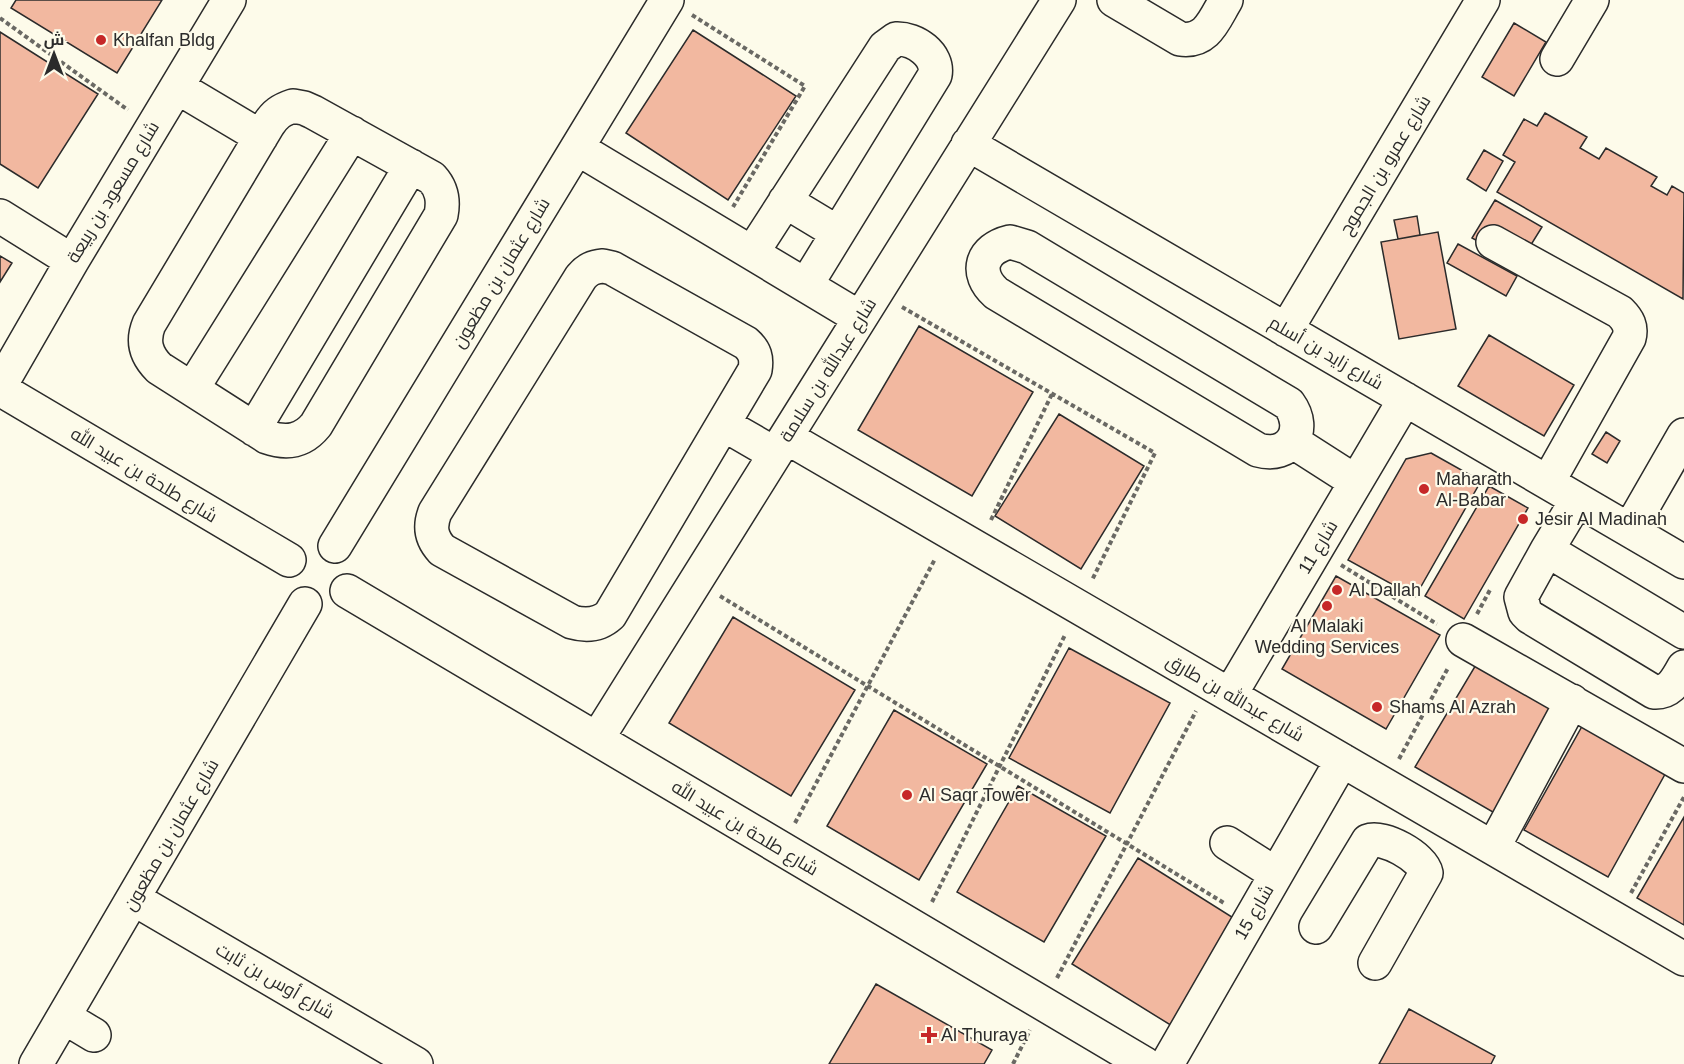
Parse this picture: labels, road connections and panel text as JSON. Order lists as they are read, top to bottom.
{
  "streets": {
    "street": [
      "شارع عمرو بن الجموح",
      "شارع مسعود بن ربيعة",
      "شارع عثمان بن مظعون",
      "شارع زايد بن أسلم",
      "شارع عبدالله بن سلامة",
      "شارع طلحة بن عبيد الله",
      "شارع 11",
      "شارع عبدالله بن طارق",
      "شارع 15",
      "شارع أوس بن ثابت"
    ]
  },
  "crossings": [
    ["شارع عمرو بن الجموح", "شارع زايد بن أسلم"],
    ["شارع مسعود بن ربيعة", "شارع طلحة بن عبيد الله"],
    ["شارع عثمان بن مظعون", "شارع طلحة بن عبيد الله"],
    ["شارع عثمان بن مظعون", "شارع أوس بن ثابت"],
    ["شارع زايد بن أسلم", "شارع عبدالله بن سلامة"],
    ["شارع زايد بن أسلم", "شارع 11"],
    ["شارع عبدالله بن سلامة", "شارع طلحة بن عبيد الله"],
    ["شارع عبدالله بن سلامة", "شارع عبدالله بن طارق"],
    ["شارع 11", "شارع عبدالله بن طارق"],
    ["شارع عبدالله بن طارق", "شارع 15"]
  ],
  "places": {
    "other": [
      "Khalfan Bldg",
      "Maharath Al-Babar",
      "Jesir Al Madinah",
      "Al Dallah",
      "Al Malaki Wedding Services",
      "Shams Al Azrah",
      "Al Saqr Tower"
    ],
    "health": ["Al Thuraya"]
  },
  "north": "top"
}
